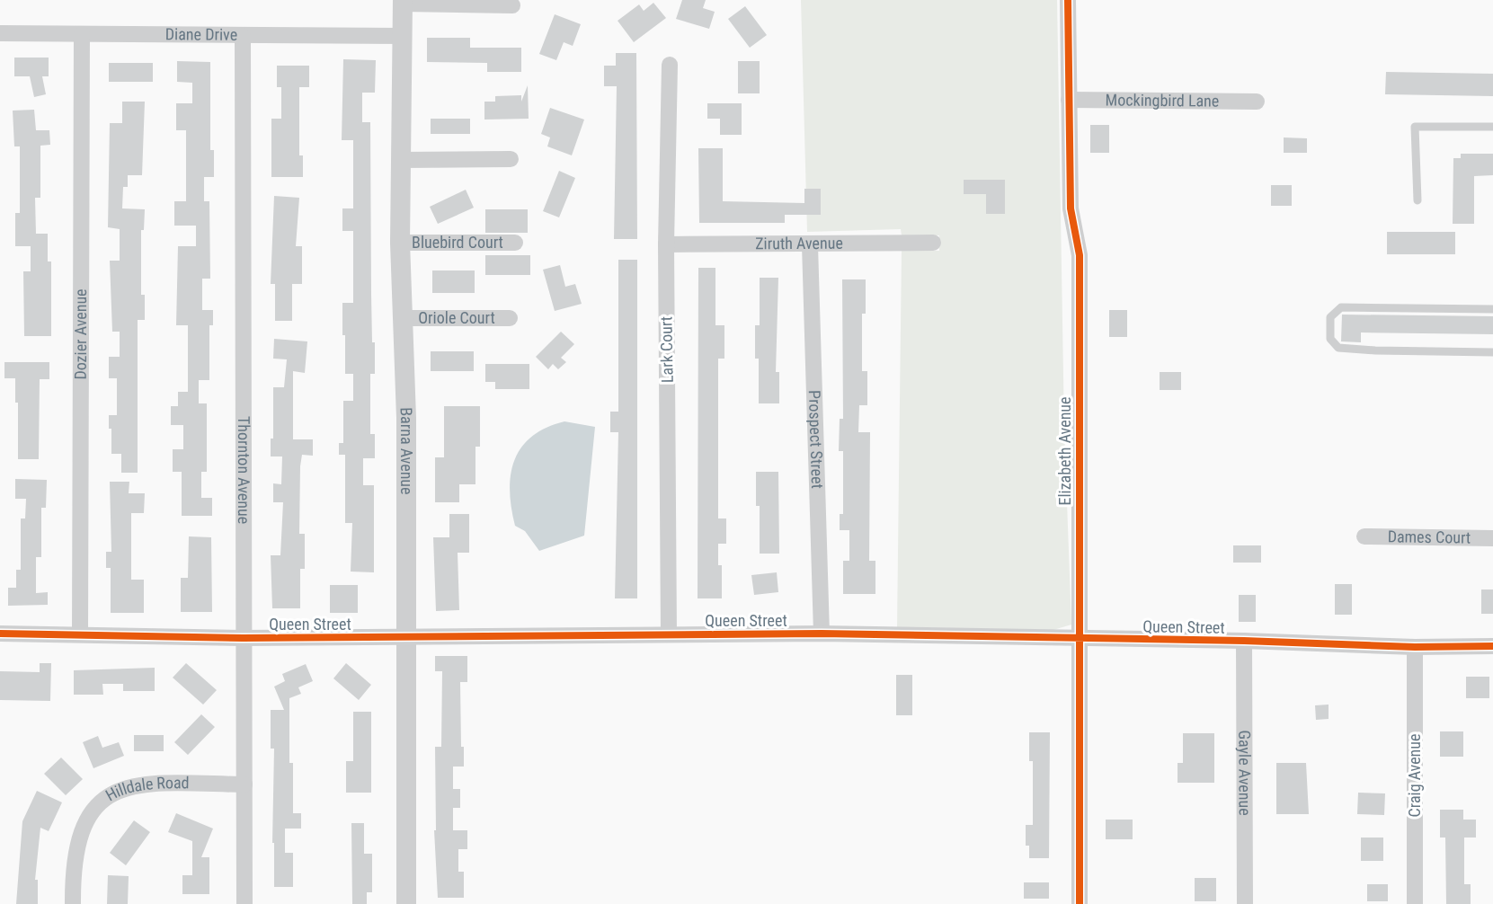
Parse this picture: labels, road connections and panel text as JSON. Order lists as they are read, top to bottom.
{
  "streets": {
    "street": [
      "Diane Drive",
      "Mockingbird Lane",
      "Bluebird Court",
      "Ziruth Avenue",
      "Oriole Court",
      "Dozier Avenue",
      "Lark Court",
      "Prospect Street",
      "Elizabeth Avenue",
      "Barna Avenue",
      "Thornton Avenue",
      "Dames Court",
      "Queen Street",
      "Gayle Avenue",
      "Craig Avenue",
      "Hilldale Road"
    ]
  },
  "crossings": [
    ["Diane Drive", "Dozier Avenue"],
    ["Diane Drive", "Barna Avenue"],
    ["Diane Drive", "Thornton Avenue"],
    ["Mockingbird Lane", "Elizabeth Avenue"],
    ["Bluebird Court", "Barna Avenue"],
    ["Ziruth Avenue", "Lark Court"],
    ["Ziruth Avenue", "Prospect Street"],
    ["Oriole Court", "Barna Avenue"],
    ["Dozier Avenue", "Queen Street"],
    ["Lark Court", "Queen Street"],
    ["Prospect Street", "Queen Street"],
    ["Elizabeth Avenue", "Queen Street"],
    ["Barna Avenue", "Queen Street"],
    ["Thornton Avenue", "Queen Street"],
    ["Thornton Avenue", "Hilldale Road"],
    ["Queen Street", "Gayle Avenue"],
    ["Queen Street", "Craig Avenue"]
  ]
}
